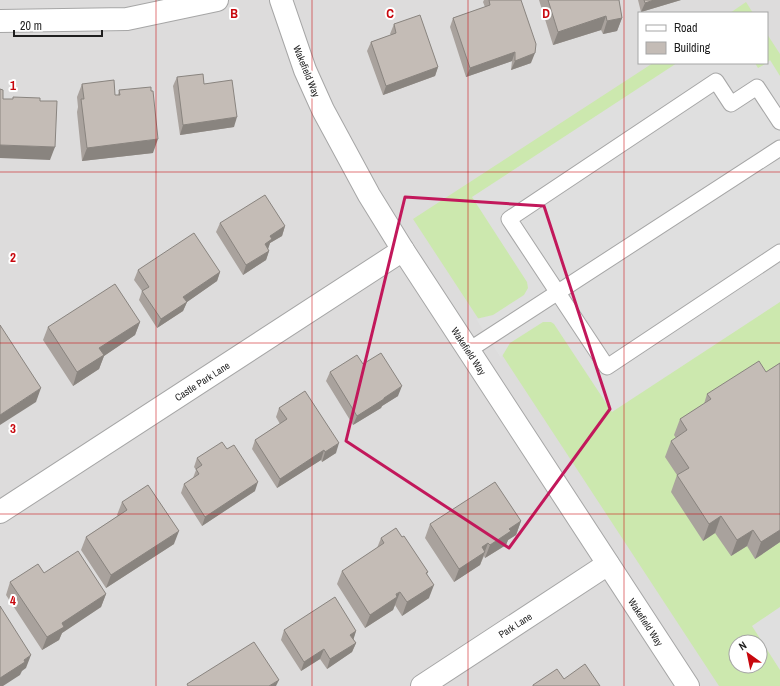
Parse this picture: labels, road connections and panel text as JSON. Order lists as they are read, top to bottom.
{
  "streets": {
    "street": ["Wakefield Way", "Castle Park Lane", "Park Lane"]
  },
  "crossings": [
    ["Wakefield Way", "Castle Park Lane"],
    ["Wakefield Way", "Park Lane"]
  ],
  "legend": ["Road", "Building"],
  "scale_bar": "20 m",
  "north": "top left",
  "grid": {
    "columns": ["B", "C", "D"],
    "rows": [
      "1",
      "2",
      "3",
      "4"
    ]
  }
}
